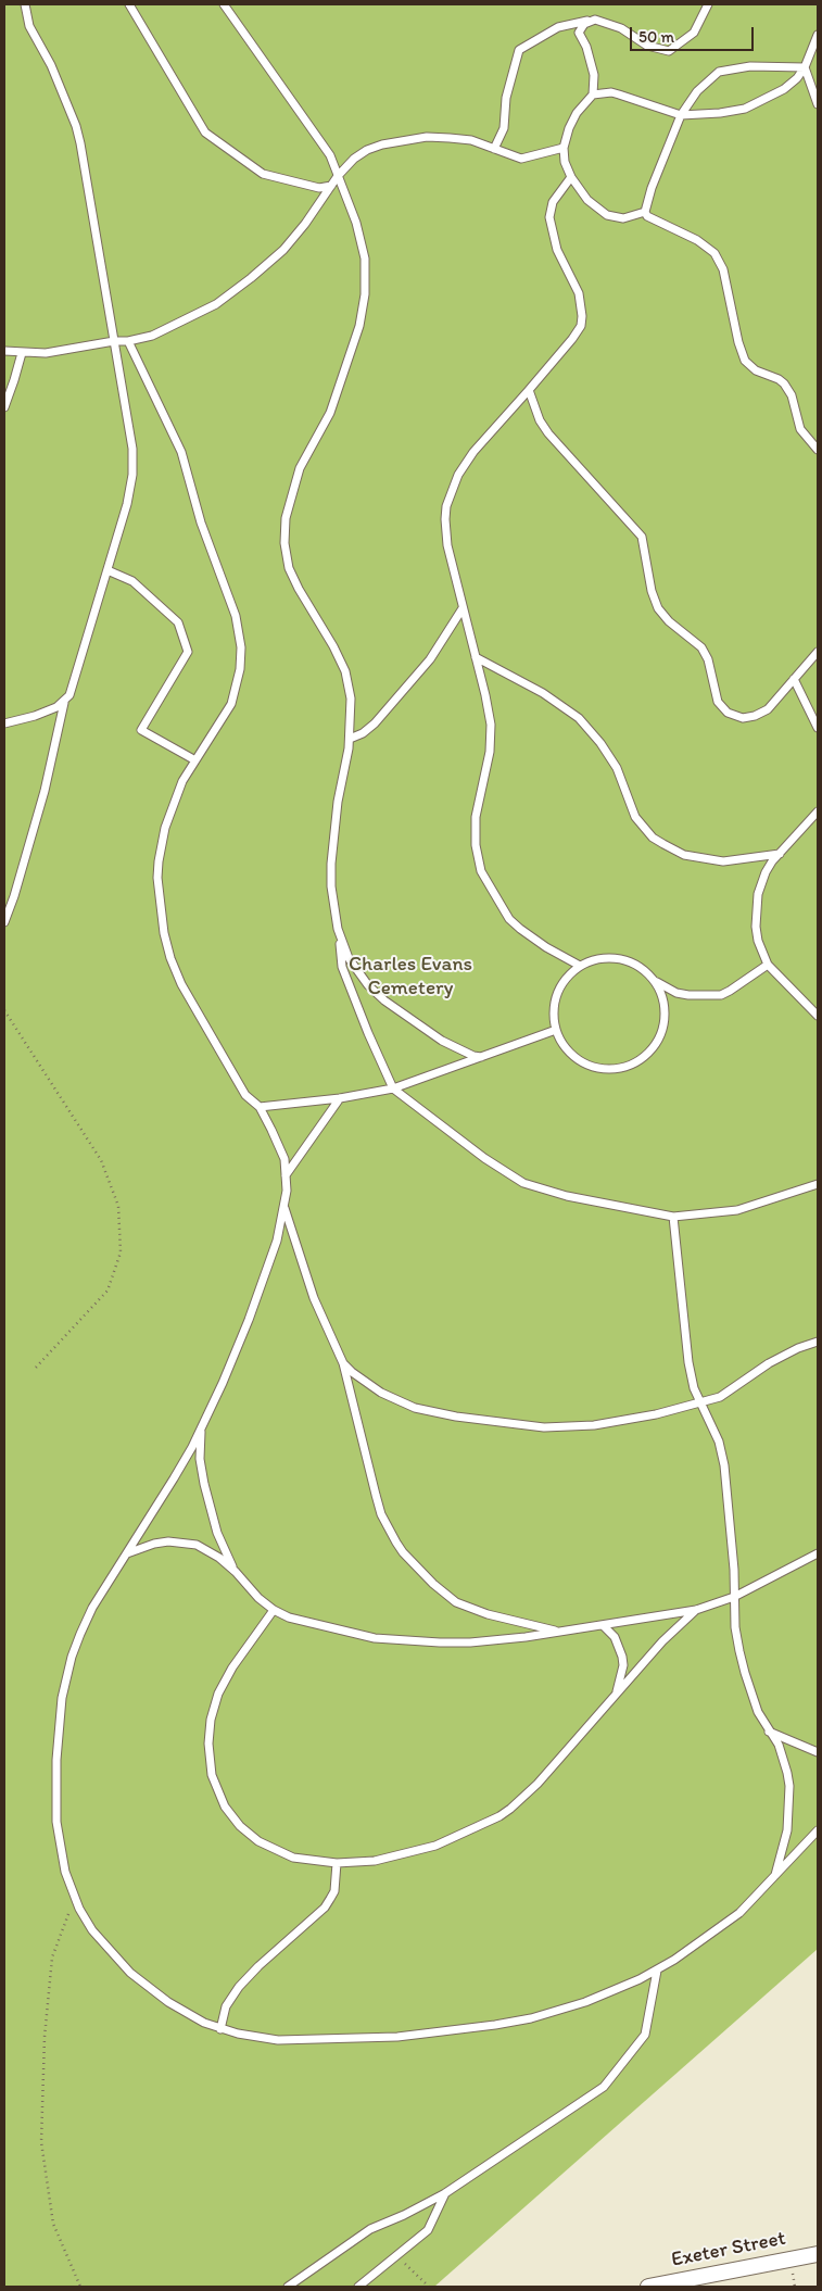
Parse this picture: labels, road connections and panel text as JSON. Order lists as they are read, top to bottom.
{
  "streets": {
    "street": ["Exeter Street"]
  },
  "parks": ["Charles Evans Cemetery"],
  "scale_bar": "50 m"
}
